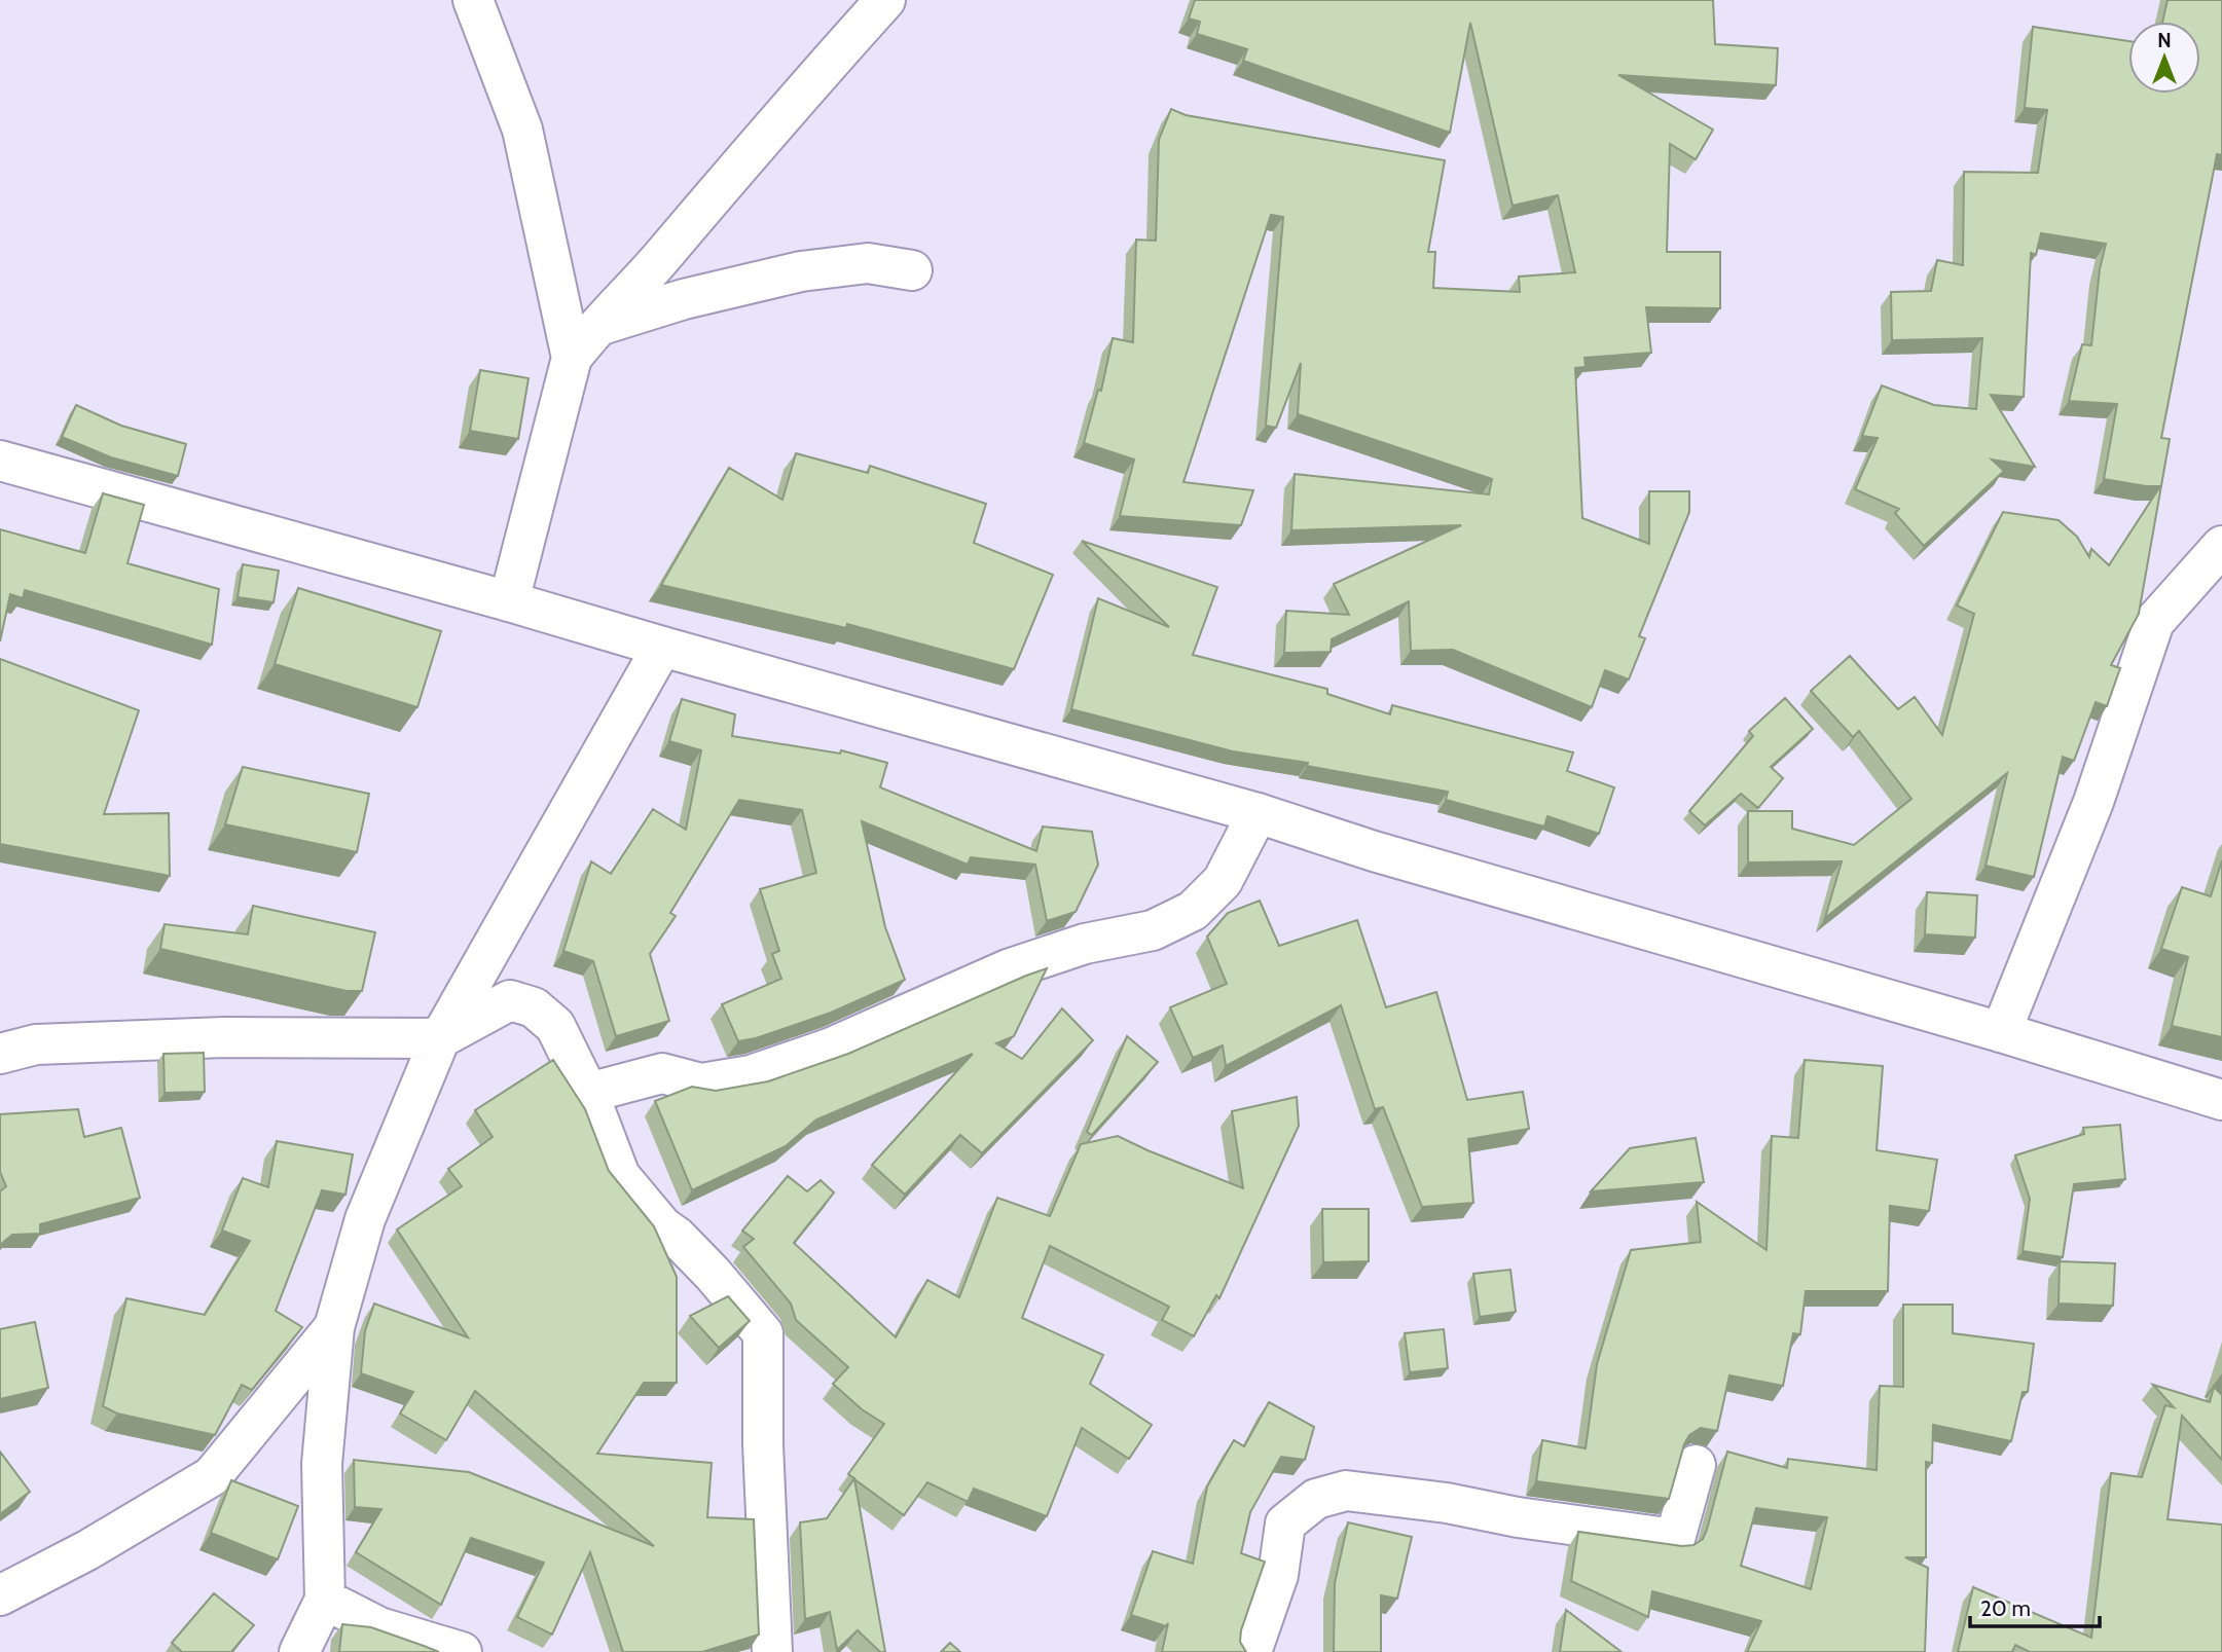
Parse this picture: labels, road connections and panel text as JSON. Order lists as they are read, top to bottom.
{
  "scale_bar": "20 m",
  "north": "top"
}
